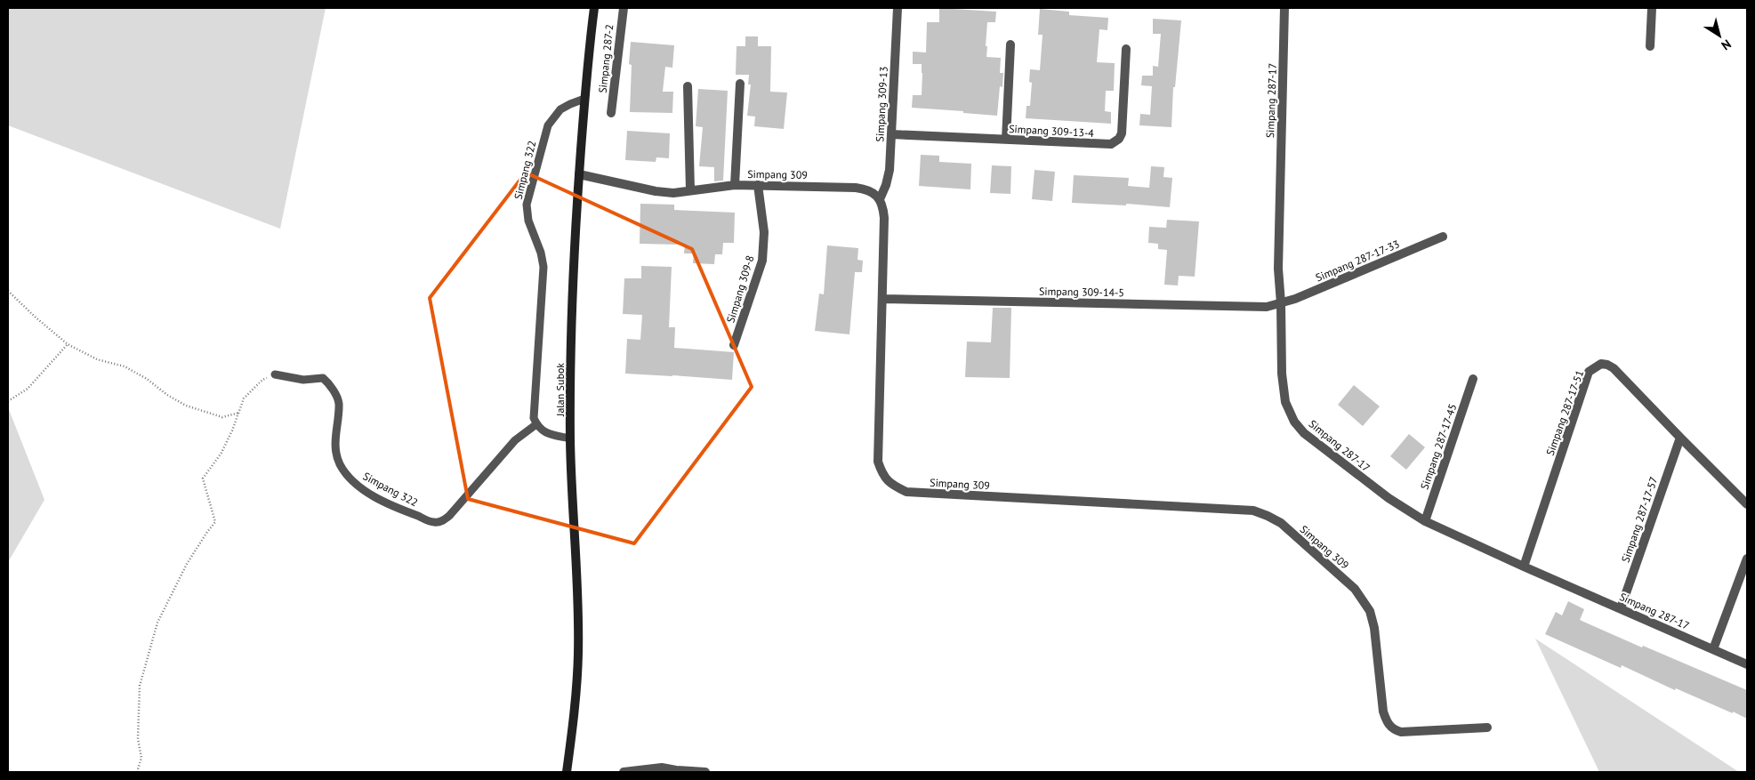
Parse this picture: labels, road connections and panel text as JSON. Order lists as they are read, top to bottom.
{
  "streets": {
    "main road": ["Jalan Subok"],
    "street": [
      "Simpang 287-2",
      "Simpang 287-17",
      "Simpang 309-13",
      "Simpang 309-13-4",
      "Simpang 309",
      "Simpang 287-17-33",
      "Simpang 309-8",
      "Simpang 309-14-5",
      "Simpang 287-17-51",
      "Simpang 287-17-45",
      "Simpang 287-17-57"
    ],
    "lane": ["Simpang 322"]
  },
  "crossings": [
    ["Simpang 287-17", "Simpang 287-17-33"],
    ["Simpang 287-17", "Simpang 309-14-5"],
    ["Simpang 287-17", "Simpang 287-17-51"],
    ["Simpang 287-17", "Simpang 287-17-45"],
    ["Simpang 287-17", "Simpang 287-17-57"],
    ["Simpang 309-13", "Simpang 309-13-4"],
    ["Simpang 309-13", "Simpang 309"],
    ["Simpang 322", "Jalan Subok"],
    ["Simpang 309", "Simpang 309-8"],
    ["Simpang 309", "Simpang 309-14-5"],
    ["Simpang 309", "Jalan Subok"],
    ["Simpang 287-17-33", "Simpang 309-14-5"],
    ["Simpang 287-17-51", "Simpang 287-17-57"]
  ],
  "north": "bottom right"
}
